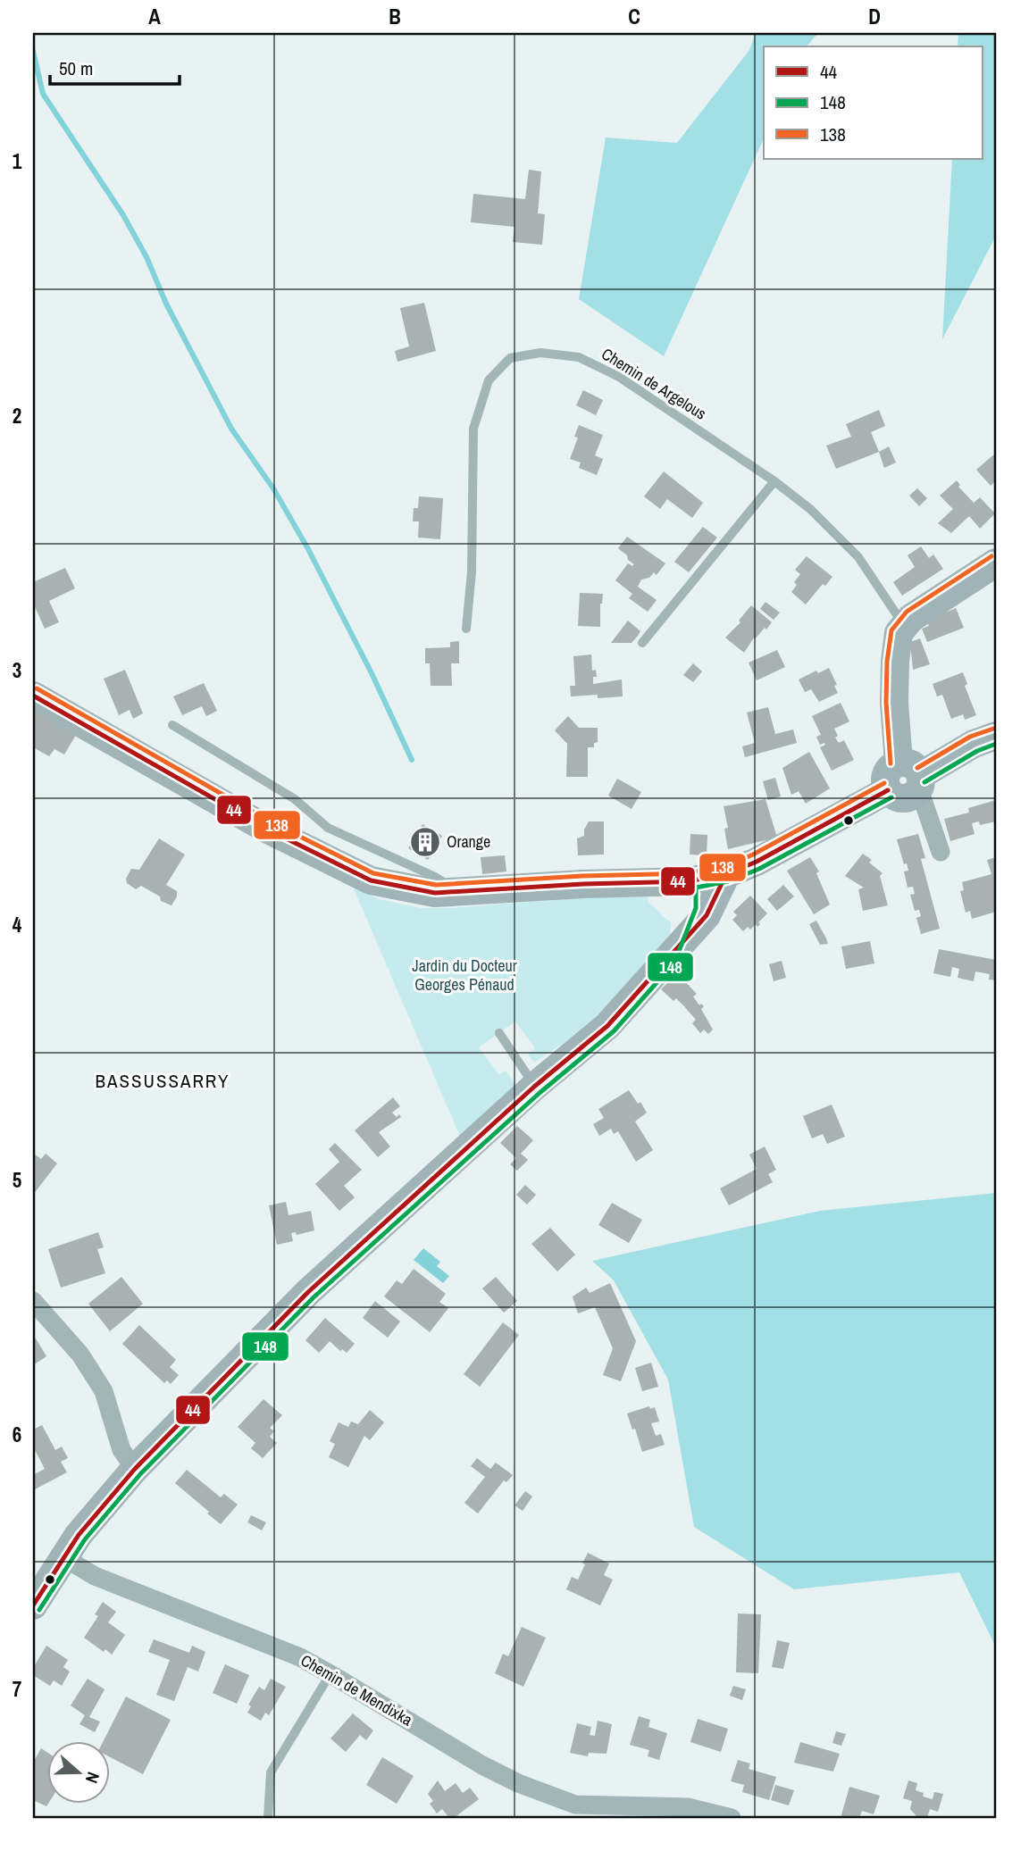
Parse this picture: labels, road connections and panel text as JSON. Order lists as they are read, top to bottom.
{
  "streets": {
    "street": ["Chemin de Mendixka"],
    "lane": ["Chemin de Argelous"]
  },
  "districts": ["BASSUSSARRY"],
  "parks": ["Jardin du Docteur Georges Pénaud"],
  "places": {
    "building": ["Orange"]
  },
  "lines": ["transit line 138", "transit line 44", "transit line 148"],
  "legend": ["44", "148", "138"],
  "scale_bar": "50 m",
  "north": "right",
  "grid": {
    "columns": [
      "A",
      "B",
      "C",
      "D"
    ],
    "rows": [
      "1",
      "2",
      "3",
      "4",
      "5",
      "6",
      "7"
    ]
  }
}
